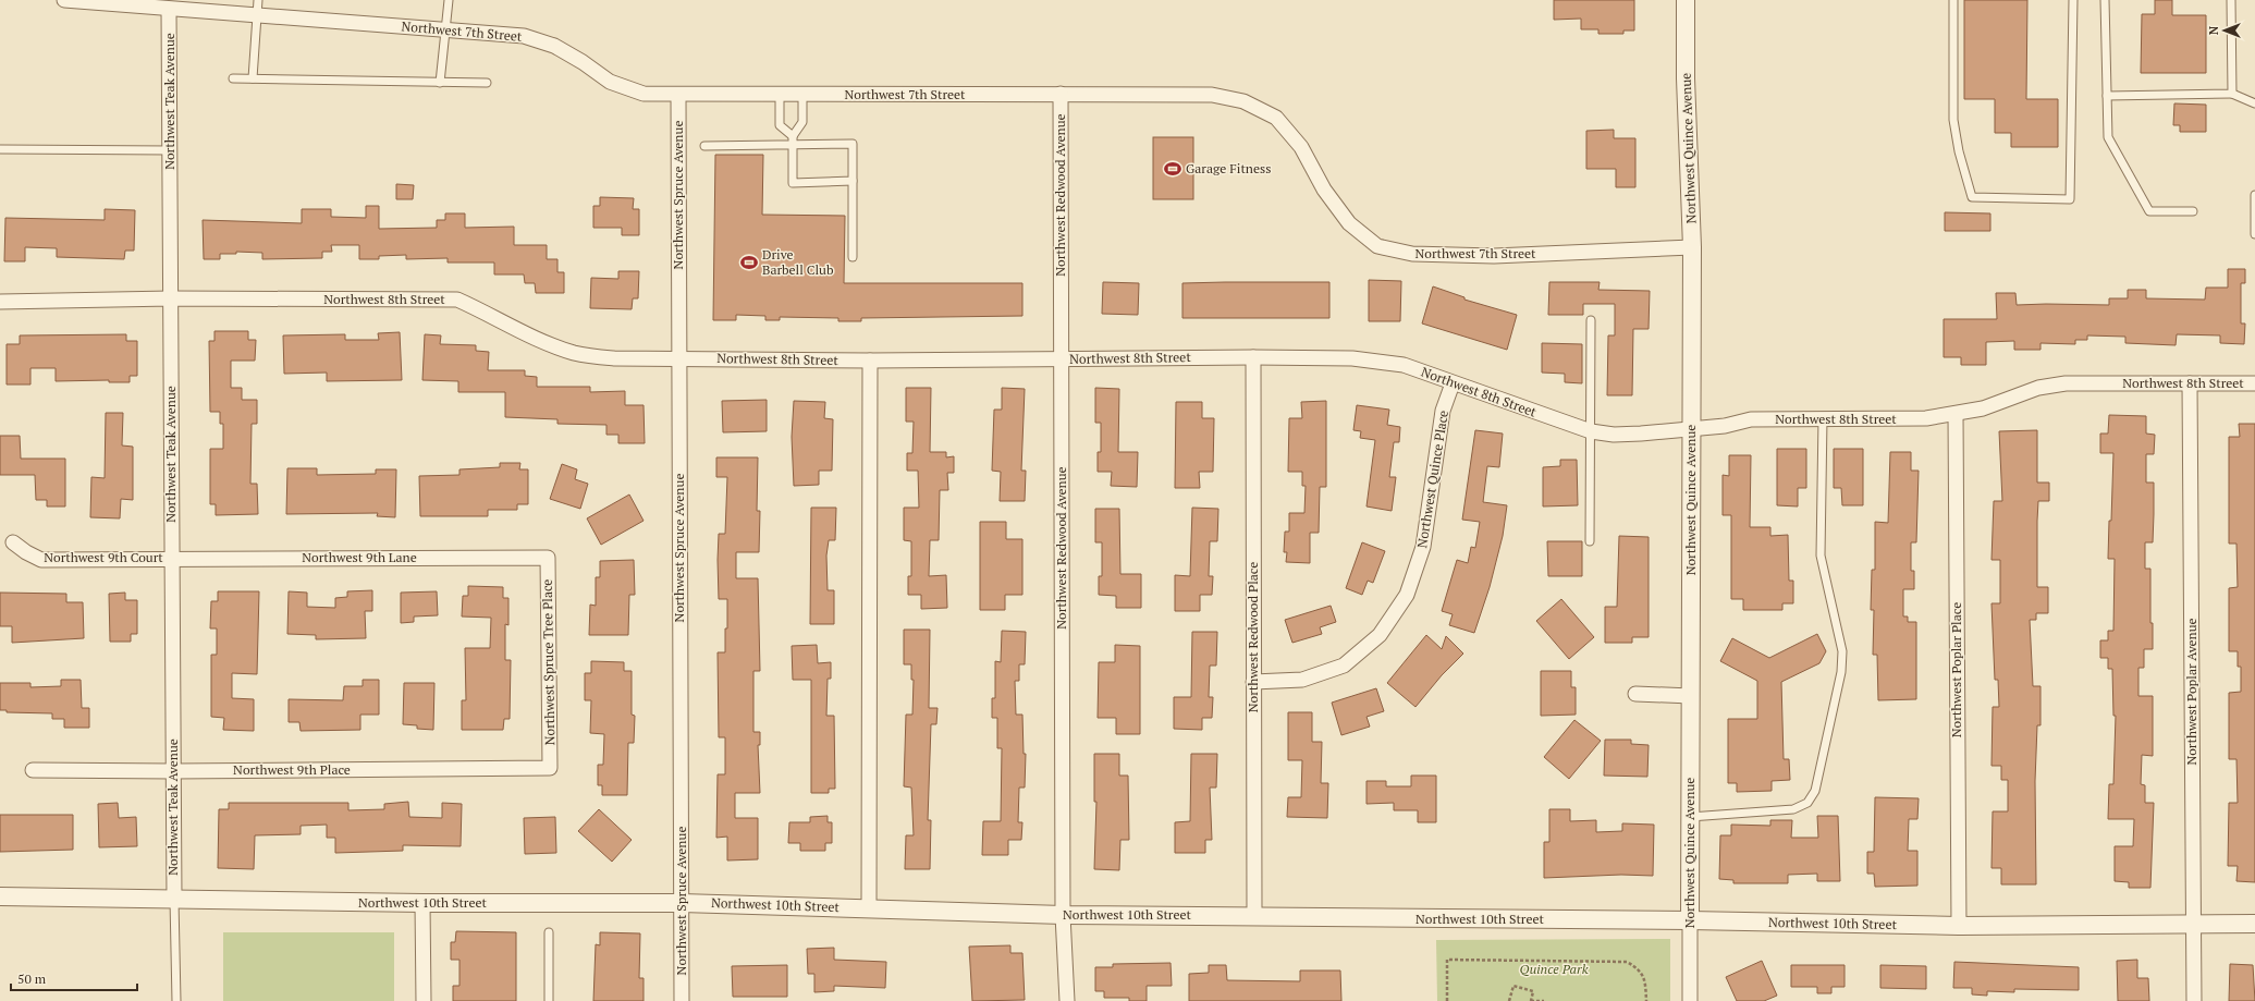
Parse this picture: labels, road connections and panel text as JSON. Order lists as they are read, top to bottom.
{
  "streets": {
    "street": [
      "Northwest 7th Street",
      "Northwest Teak Avenue",
      "Northwest Quince Avenue",
      "Northwest Spruce Avenue",
      "Northwest Redwood Avenue",
      "Northwest 8th Street",
      "Northwest Quince Place",
      "Northwest 9th Court",
      "Northwest 9th Lane",
      "Northwest Redwood Place",
      "Northwest Spruce Tree Place",
      "Northwest Poplar Place",
      "Northwest Poplar Avenue",
      "Northwest 9th Place",
      "Northwest 10th Street"
    ]
  },
  "crossings": [
    ["Northwest 7th Street", "Northwest Teak Avenue"],
    ["Northwest 7th Street", "Northwest Quince Avenue"],
    ["Northwest 7th Street", "Northwest Spruce Avenue"],
    ["Northwest 7th Street", "Northwest Redwood Avenue"],
    ["Northwest Teak Avenue", "Northwest 8th Street"],
    ["Northwest Teak Avenue", "Northwest 9th Court"],
    ["Northwest Teak Avenue", "Northwest 9th Lane"],
    ["Northwest Teak Avenue", "Northwest 9th Place"],
    ["Northwest Teak Avenue", "Northwest 10th Street"],
    ["Northwest Quince Avenue", "Northwest 8th Street"],
    ["Northwest Quince Avenue", "Northwest 10th Street"],
    ["Northwest Spruce Avenue", "Northwest 8th Street"],
    ["Northwest Spruce Avenue", "Northwest 10th Street"],
    ["Northwest Redwood Avenue", "Northwest 8th Street"],
    ["Northwest Redwood Avenue", "Northwest 10th Street"],
    ["Northwest 8th Street", "Northwest Quince Place"],
    ["Northwest 8th Street", "Northwest Redwood Place"],
    ["Northwest 8th Street", "Northwest Poplar Place"],
    ["Northwest 8th Street", "Northwest Poplar Avenue"],
    ["Northwest Quince Place", "Northwest Redwood Place"],
    ["Northwest 9th Court", "Northwest 9th Lane"],
    ["Northwest 9th Lane", "Northwest Spruce Tree Place"],
    ["Northwest Redwood Place", "Northwest 10th Street"],
    ["Northwest Spruce Tree Place", "Northwest 9th Place"],
    ["Northwest Poplar Place", "Northwest 10th Street"],
    ["Northwest Poplar Avenue", "Northwest 10th Street"]
  ],
  "parks": ["Quince Park"],
  "places": {
    "sports": ["Garage Fitness", "Drive Barbell Club"]
  },
  "scale_bar": "50 m",
  "north": "left"
}
